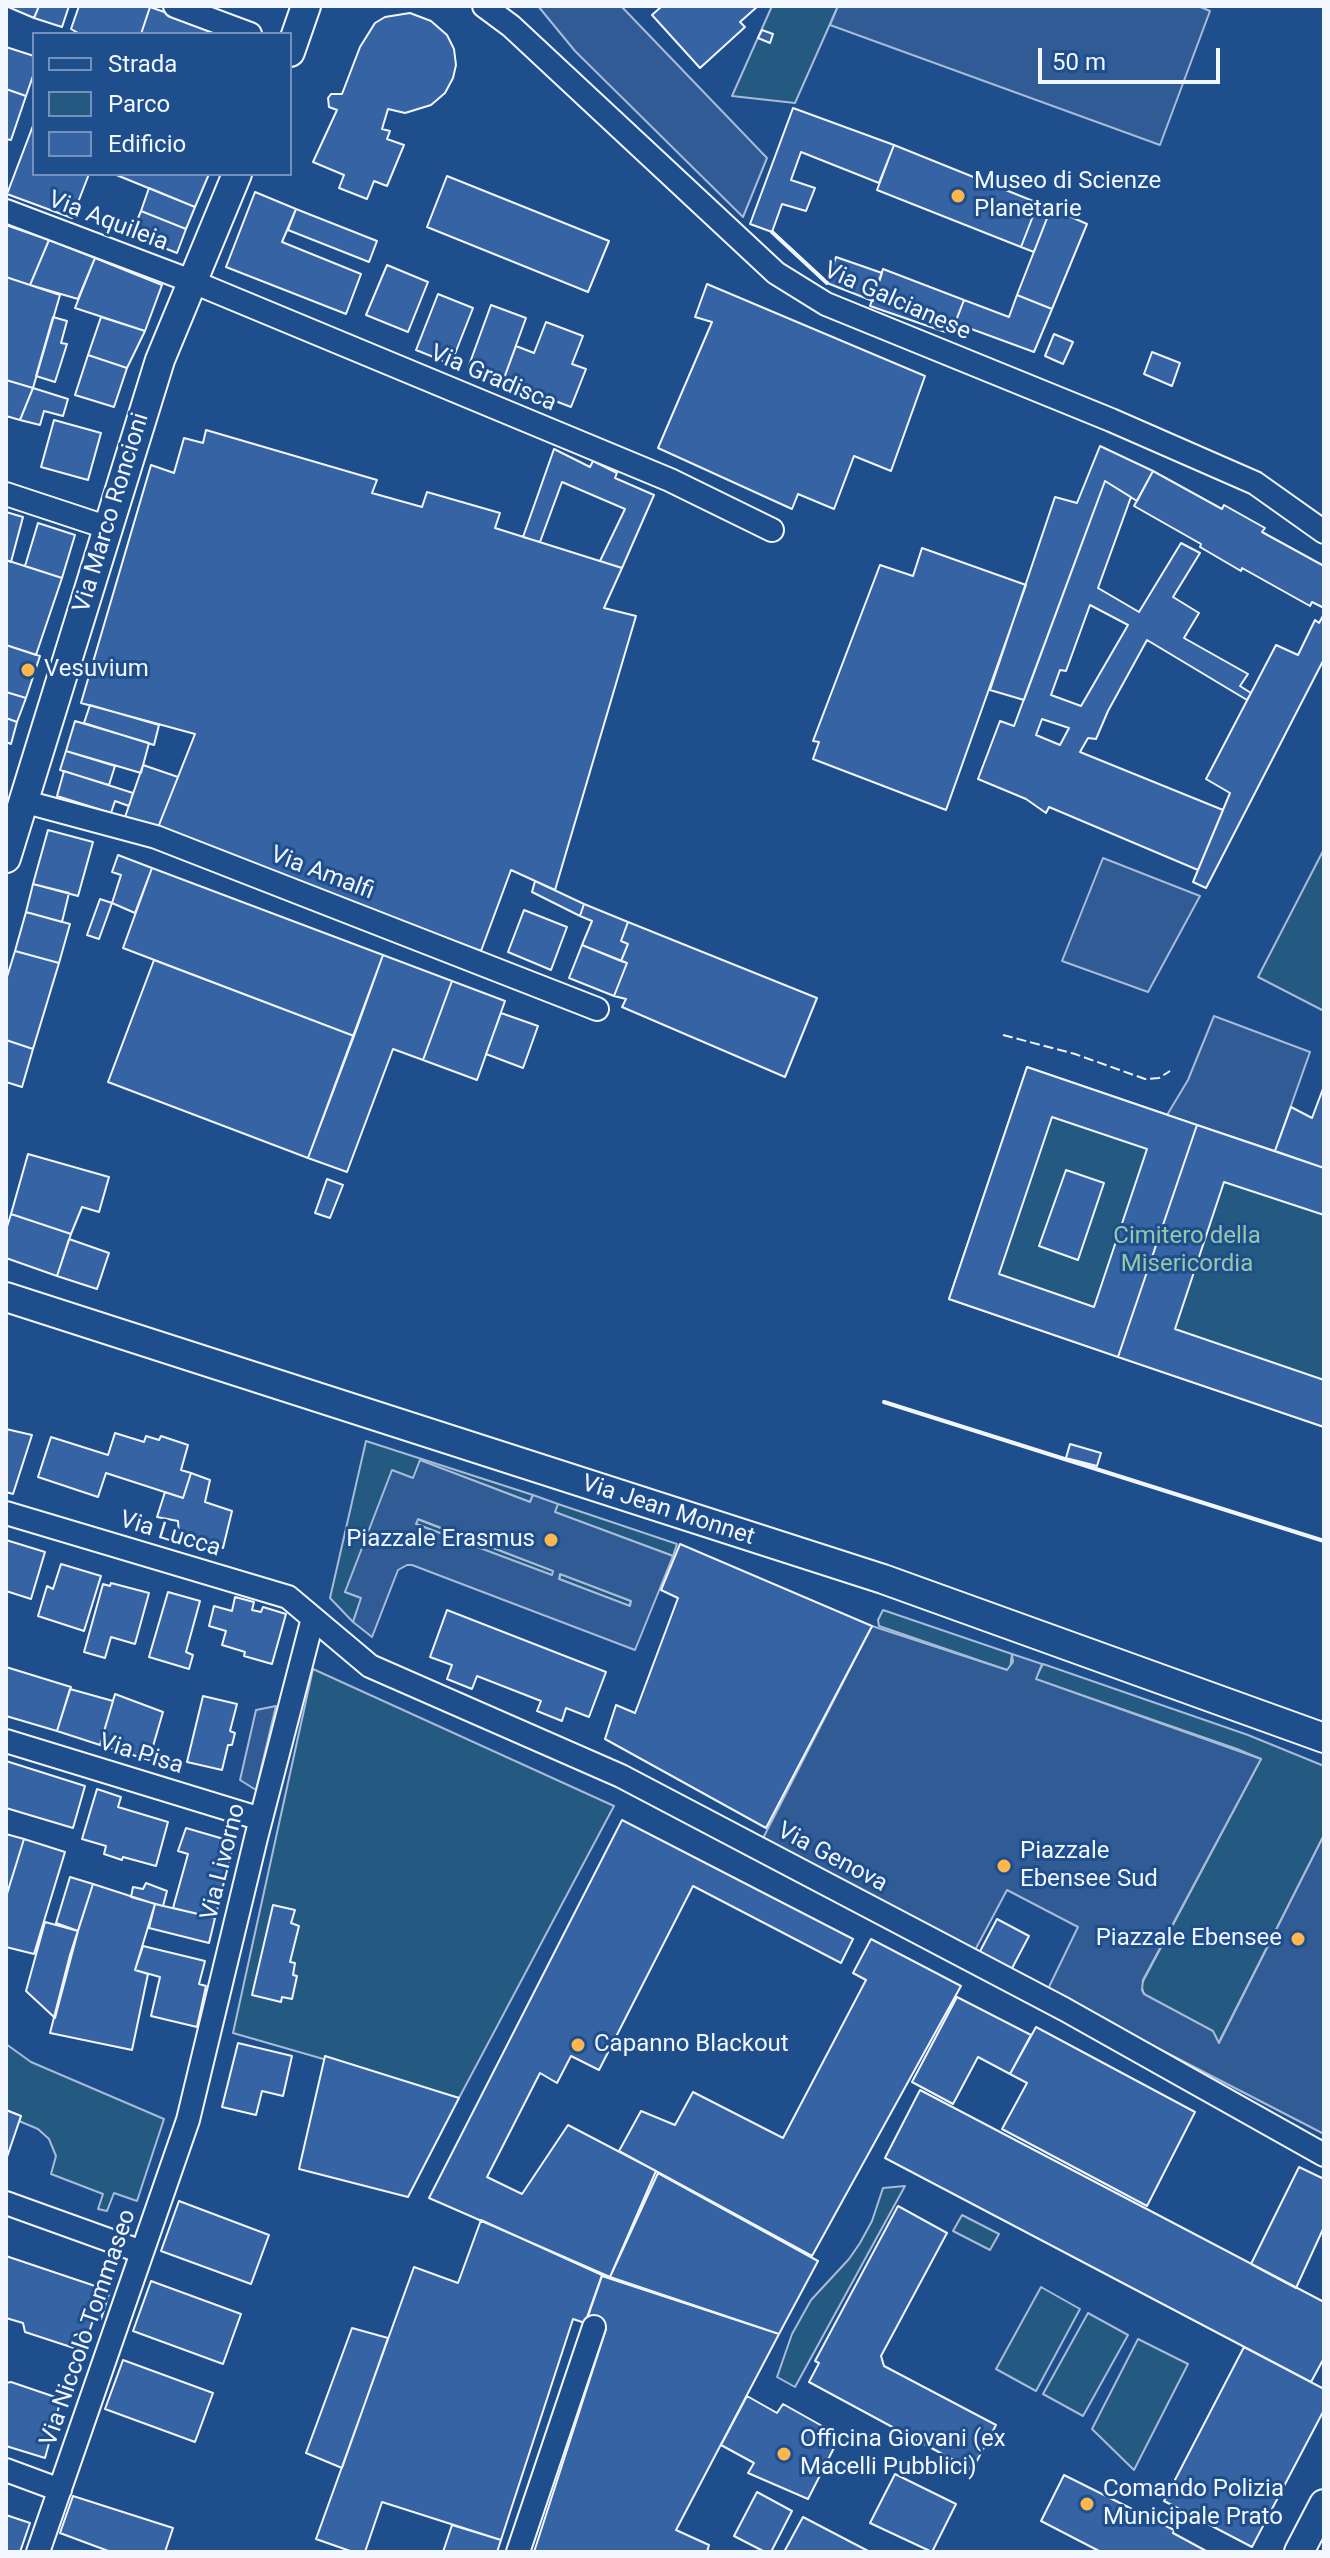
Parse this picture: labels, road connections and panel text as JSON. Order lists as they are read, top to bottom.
{
  "streets": {
    "street": [
      "Via Aquileia",
      "Via Galcianese",
      "Via Gradisca",
      "Via Marco Roncioni",
      "Via Amalfi",
      "Via Jean Monnet",
      "Via Lucca",
      "Via Pisa",
      "Via Genova",
      "Via Livorno",
      "Via Niccolò Tommaseo"
    ]
  },
  "crossings": [
    ["Via Aquileia", "Via Gradisca"],
    ["Via Aquileia", "Via Marco Roncioni"],
    ["Via Gradisca", "Via Marco Roncioni"],
    ["Via Marco Roncioni", "Via Amalfi"],
    ["Via Lucca", "Via Genova"],
    ["Via Lucca", "Via Livorno"],
    ["Via Pisa", "Via Livorno"],
    ["Via Genova", "Via Livorno"],
    ["Via Livorno", "Via Niccolò Tommaseo"]
  ],
  "parks": ["Cimitero della Misericordia"],
  "places": [
    "Museo di Scienze Planetarie",
    "Vesuvium",
    "Piazzale Erasmus",
    "Piazzale Ebensee Sud",
    "Piazzale Ebensee",
    "Capanno Blackout",
    "Officina Giovani (ex Macelli Pubblici)",
    "Comando Polizia Municipale Prato"
  ],
  "legend": ["Strada", "Parco", "Edificio"],
  "scale_bar": "50 m"
}
